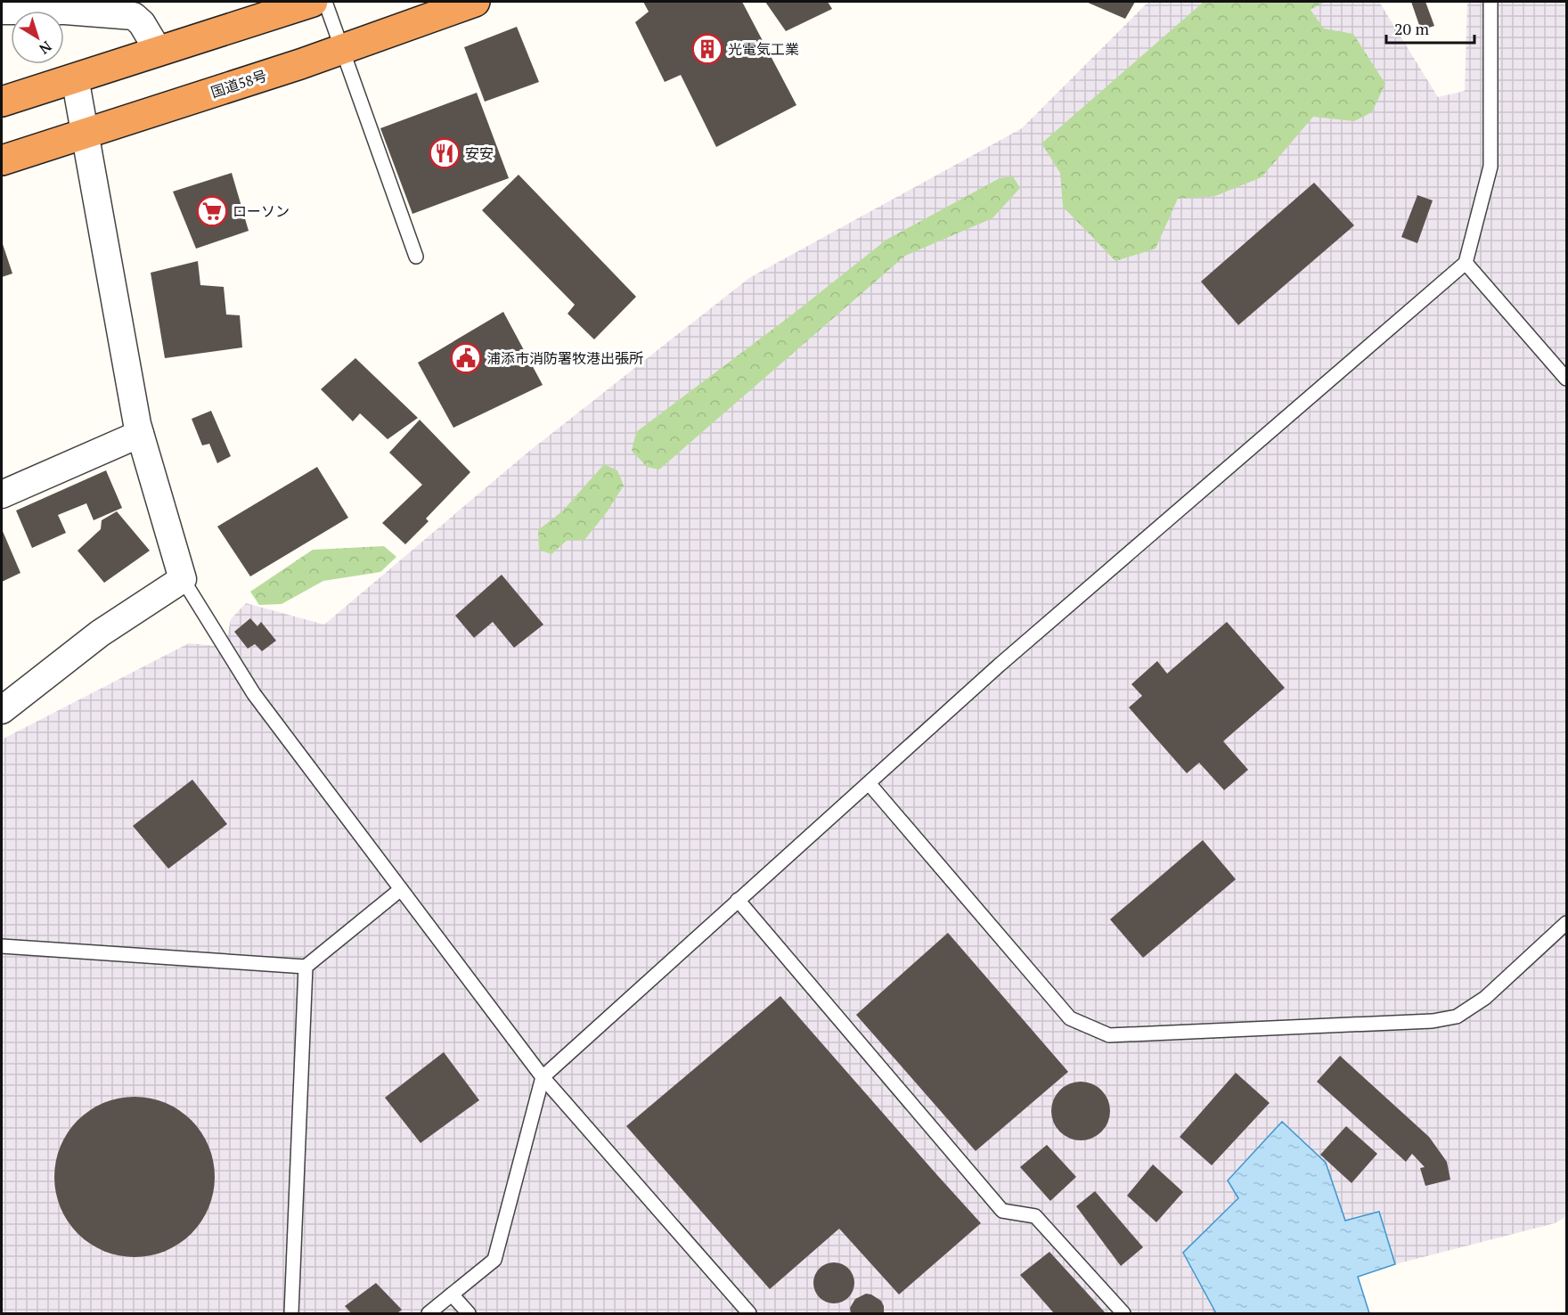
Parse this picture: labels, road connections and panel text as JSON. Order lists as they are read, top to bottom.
{
  "streets": {
    "highway": ["国道58号"]
  },
  "places": {
    "building": ["光電気工業"],
    "restaurant": ["安安"],
    "supermarket": ["ローソン"],
    "public building": ["浦添市消防署牧港出張所"]
  },
  "scale_bar": "20 m",
  "north": "bottom right"
}
